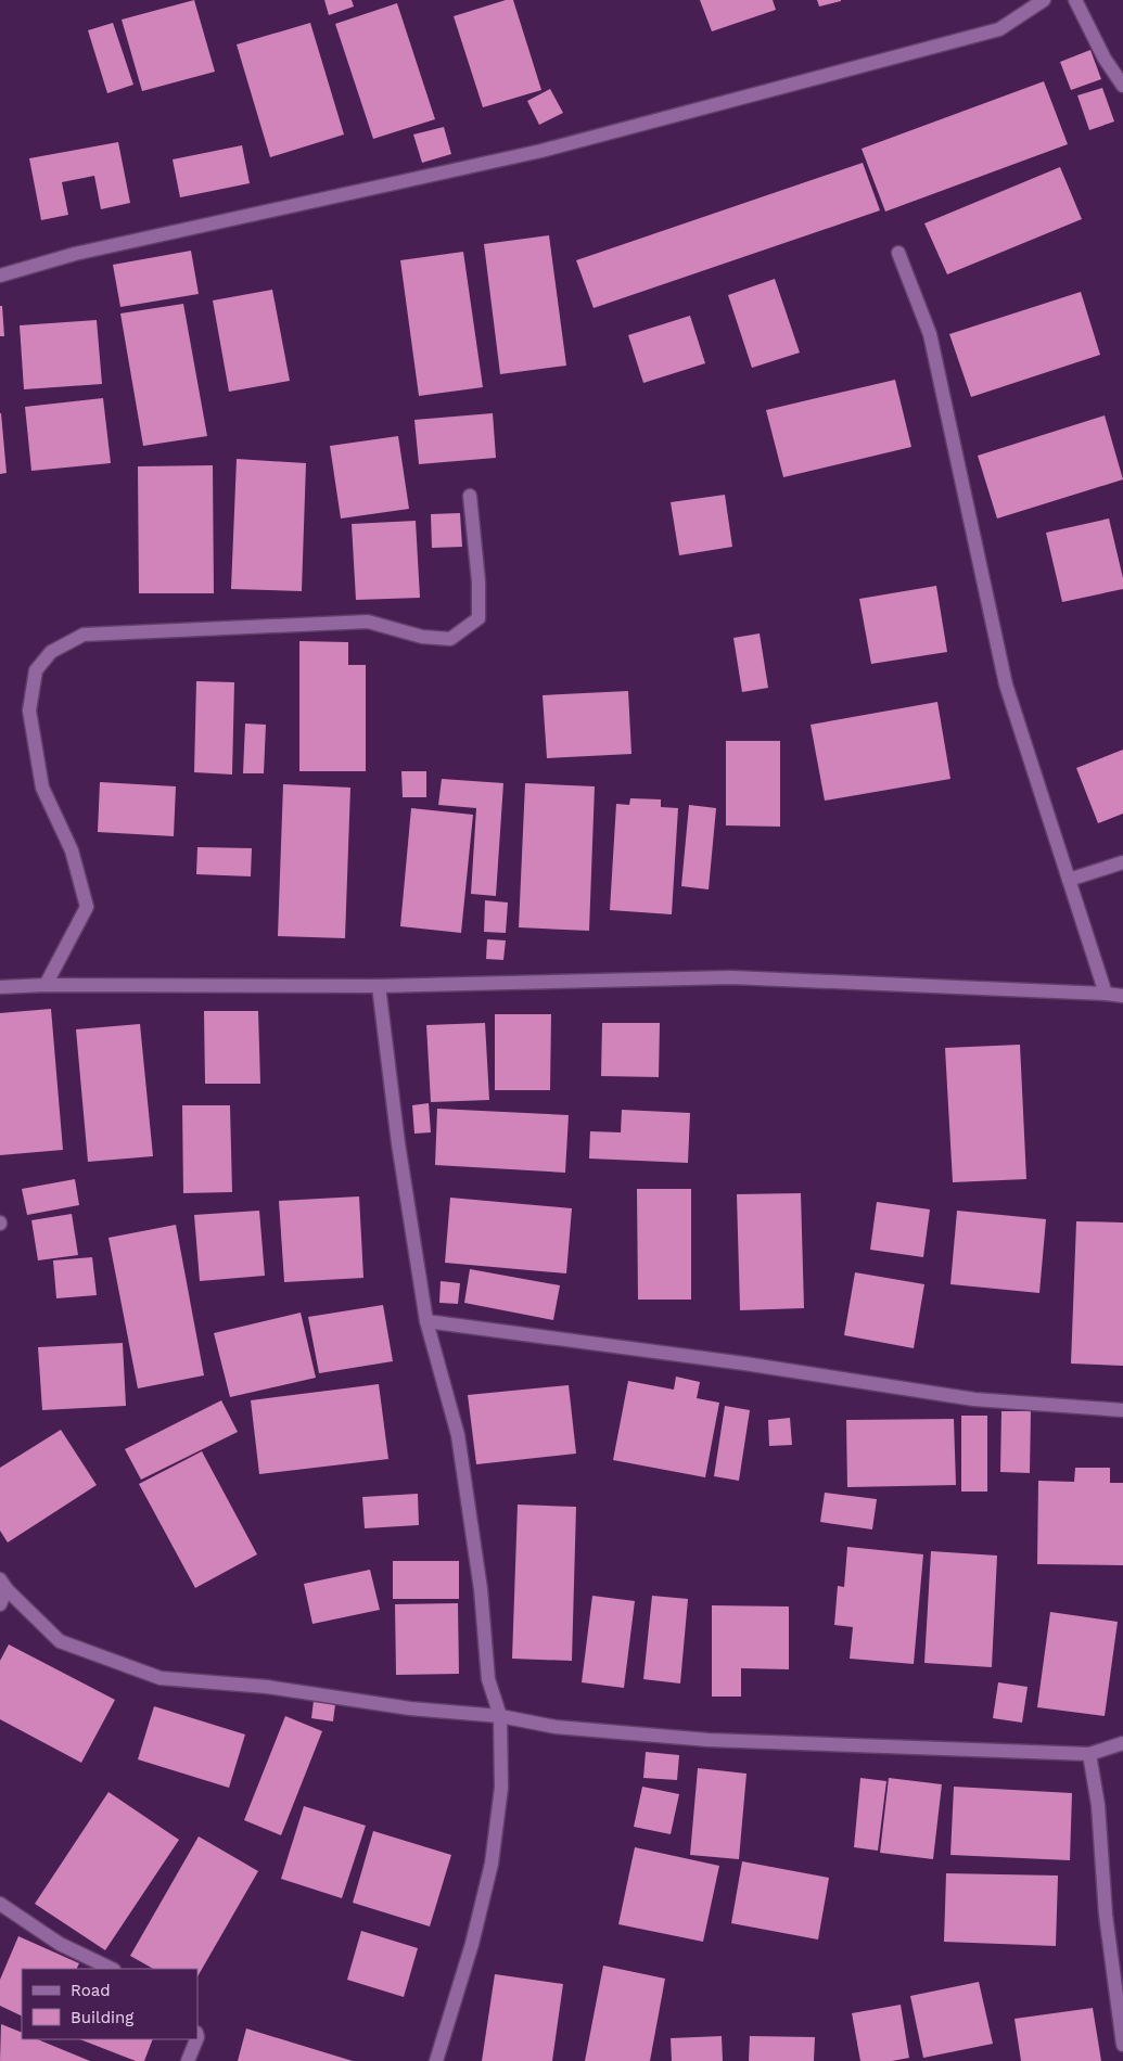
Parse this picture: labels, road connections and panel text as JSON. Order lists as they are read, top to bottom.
{
  "legend": ["Road", "Building"]
}
